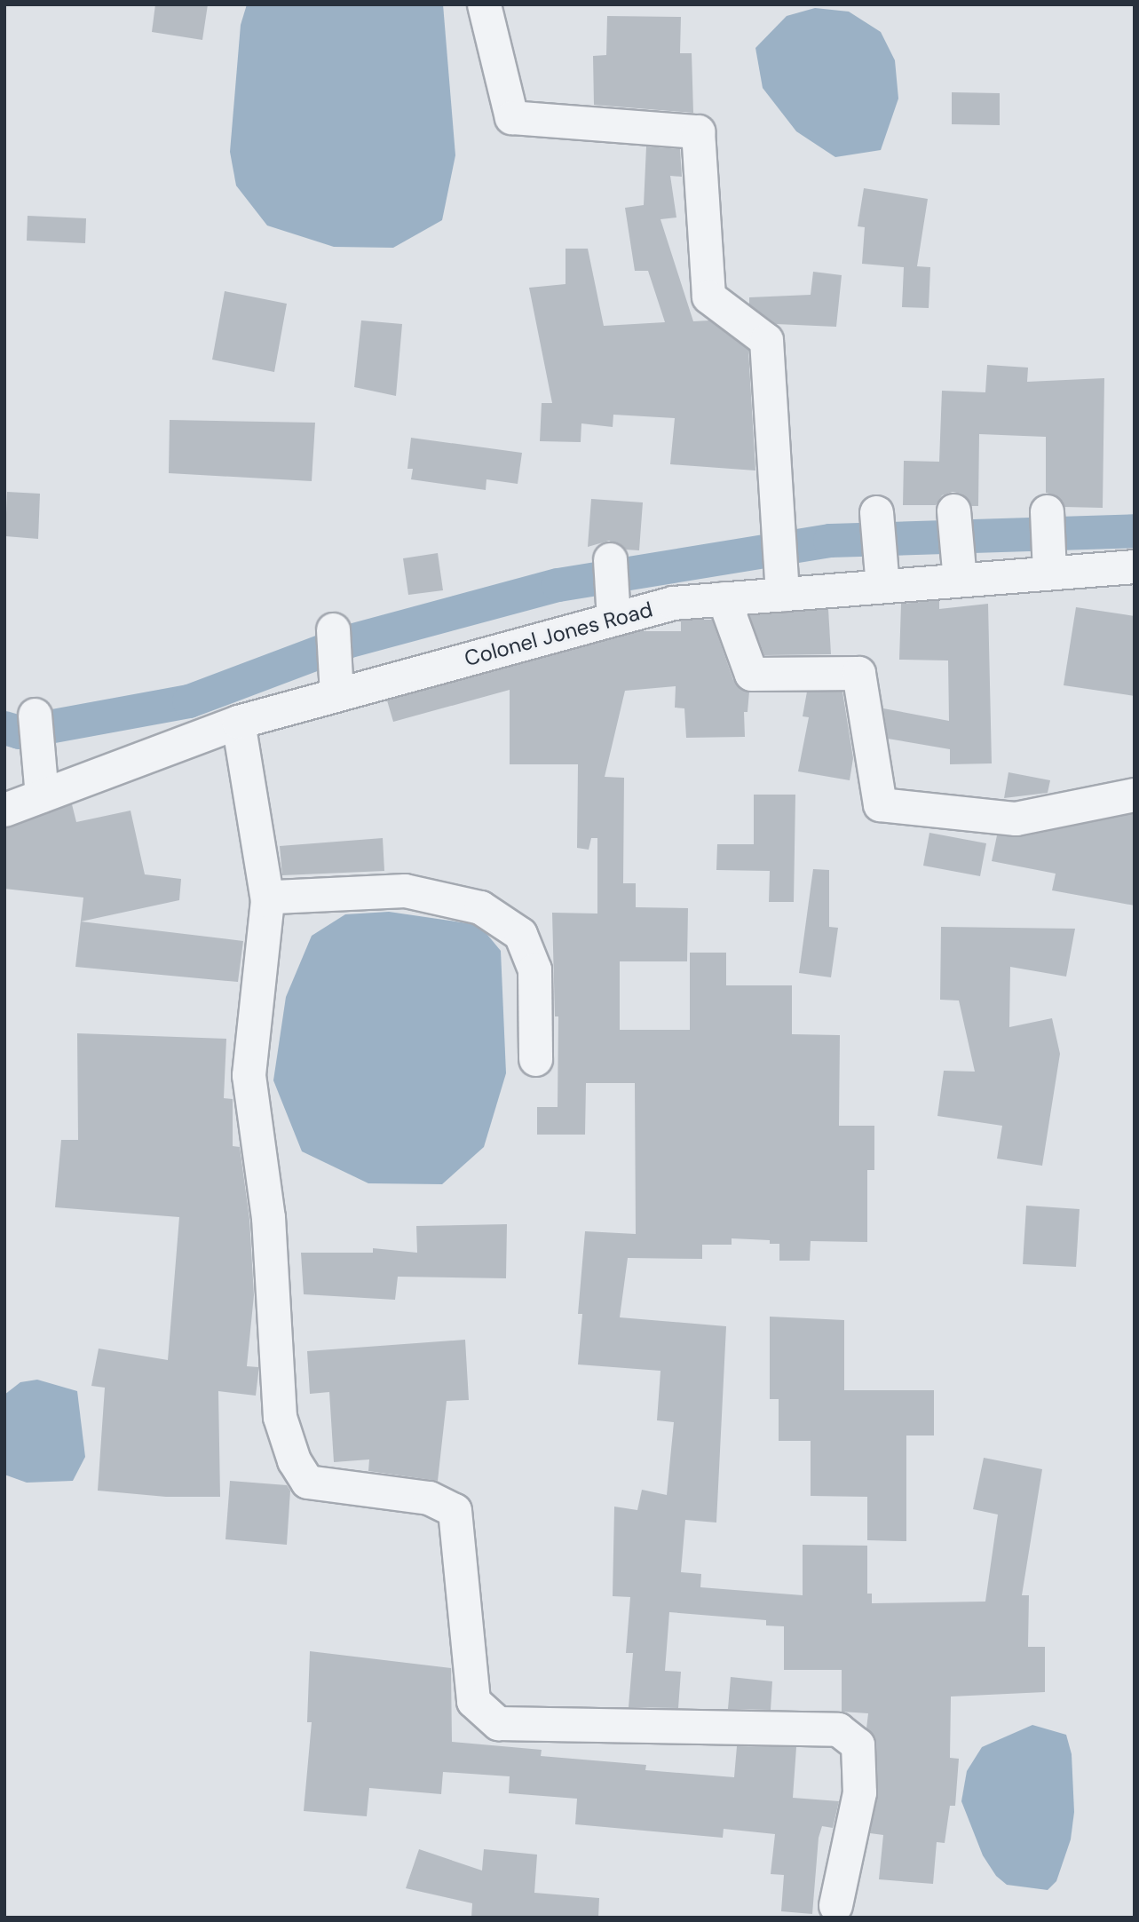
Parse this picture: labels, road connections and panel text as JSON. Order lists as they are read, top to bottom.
{
  "streets": {
    "street": ["Colonel Jones Road"]
  }
}
